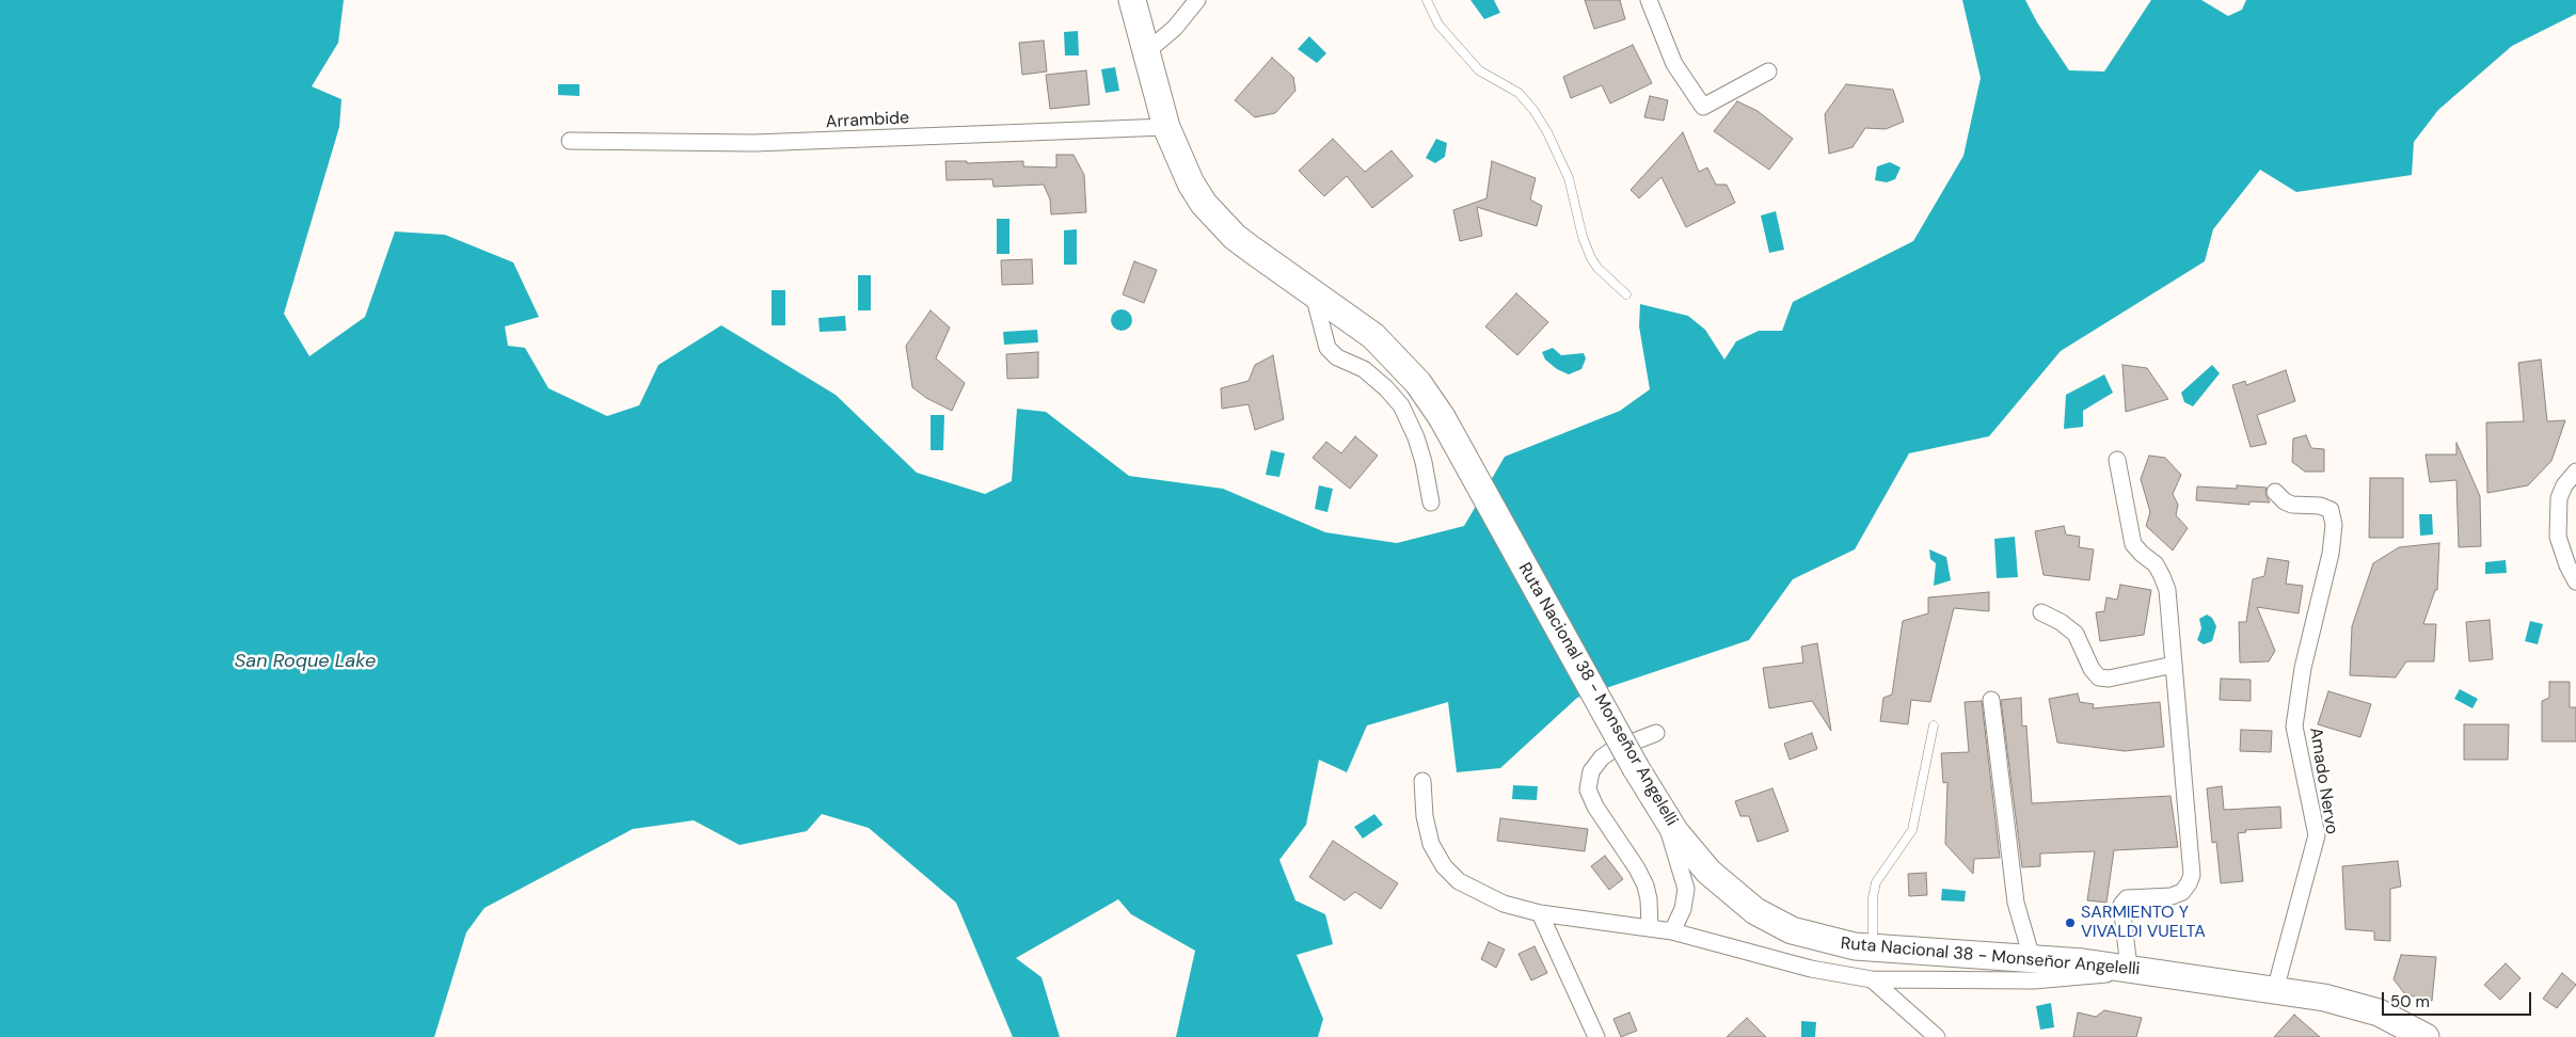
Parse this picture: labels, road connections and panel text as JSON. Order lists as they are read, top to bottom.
{
  "streets": {
    "main road": ["Ruta Nacional 38 - Monseñor Angelelli"],
    "street": ["Arrambide", "Amado Nervo"]
  },
  "crossings": [
    ["Arrambide", "Ruta Nacional 38 - Monseñor Angelelli"],
    ["Ruta Nacional 38 - Monseñor Angelelli", "Amado Nervo"]
  ],
  "water": ["San Roque Lake"],
  "places": ["SARMIENTO Y VIVALDI VUELTA"],
  "scale_bar": "50 m"
}
